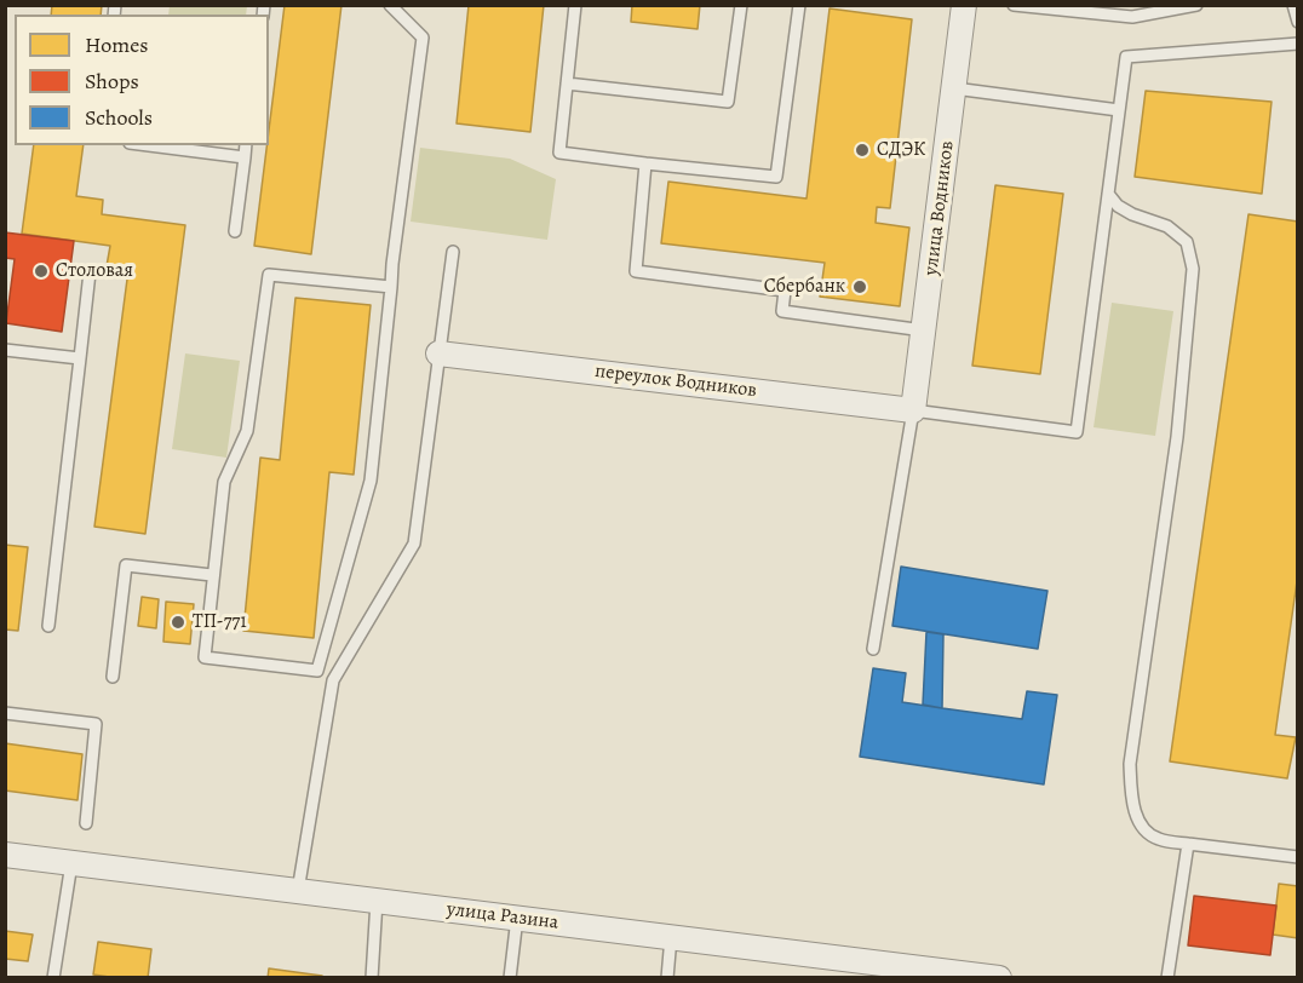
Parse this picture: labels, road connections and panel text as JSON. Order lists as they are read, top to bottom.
{
  "streets": {
    "street": ["улица Водников", "переулок Водников", "улица Разина"]
  },
  "crossings": [
    ["улица Водников", "переулок Водников"]
  ],
  "places": [
    "СДЭК",
    "Столовая",
    "Сбербанк",
    "ТП-771"
  ],
  "legend": ["Homes", "Shops", "Schools"]
}
